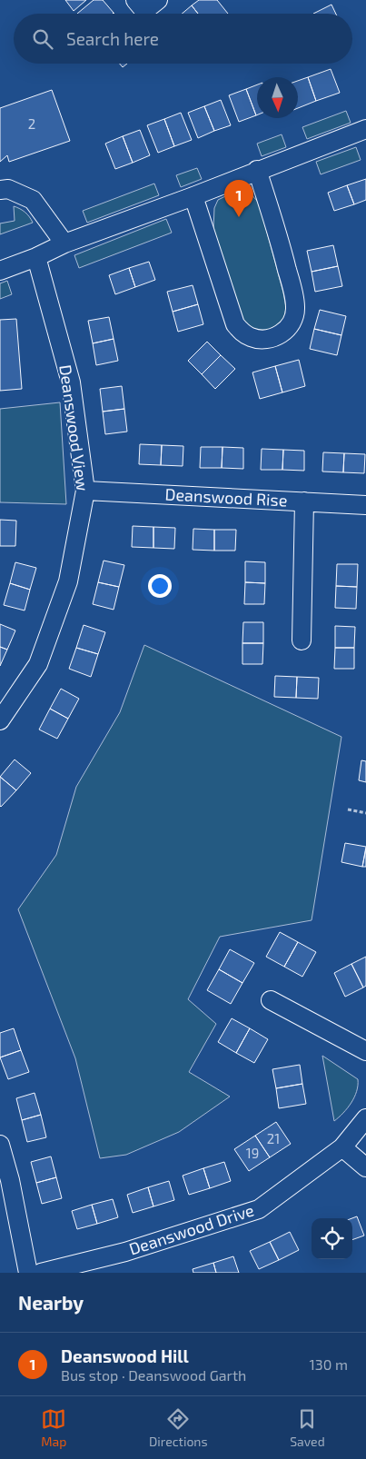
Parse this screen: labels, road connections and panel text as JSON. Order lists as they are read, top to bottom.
{
  "streets": {
    "street": ["Deanswood View", "Deanswood Rise", "Deanswood Drive"]
  },
  "crossings": [
    ["Deanswood View", "Deanswood Rise"]
  ],
  "house_numbers": ["2", "21", "19"],
  "north": "bottom",
  "page": {
    "search": "Search here",
    "pins": "1",
    "heading": "Nearby",
    "list": [
      {
        "mark": "1",
        "name": "Deanswood Hill",
        "note": "Bus stop · Deanswood Garth",
        "value": "130 m"
      }
    ],
    "nav": ["Map", "Directions", "Saved"]
  }
}
